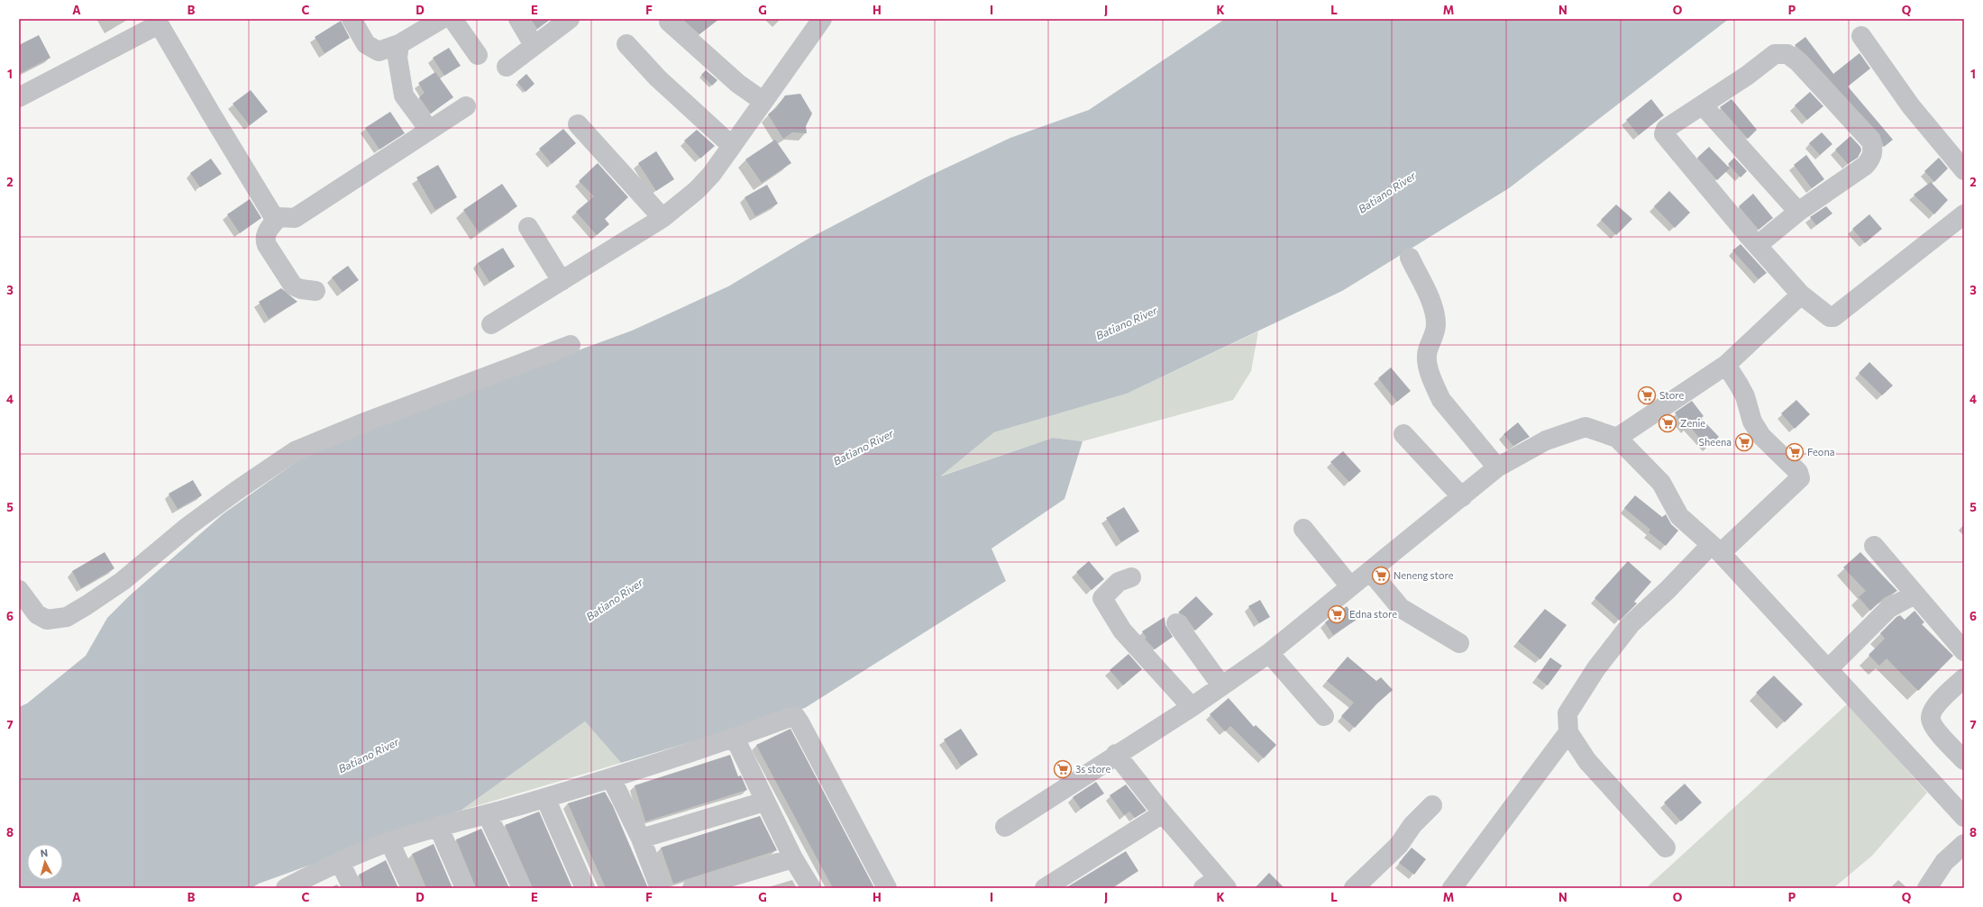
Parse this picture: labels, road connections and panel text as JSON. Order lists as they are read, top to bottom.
{
  "water": ["Batiano River"],
  "places": {
    "supermarket": [
      "Store",
      "Zenie",
      "Sheena",
      "Feona",
      "Neneng store",
      "Edna store",
      "3s store"
    ]
  },
  "north": "top",
  "grid": {
    "columns": [
      "A",
      "B",
      "C",
      "D",
      "E",
      "F",
      "G",
      "H",
      "I",
      "J",
      "K",
      "L",
      "M",
      "N",
      "O",
      "P",
      "Q"
    ],
    "rows": [
      "1",
      "2",
      "3",
      "4",
      "5",
      "6",
      "7",
      "8"
    ]
  }
}
